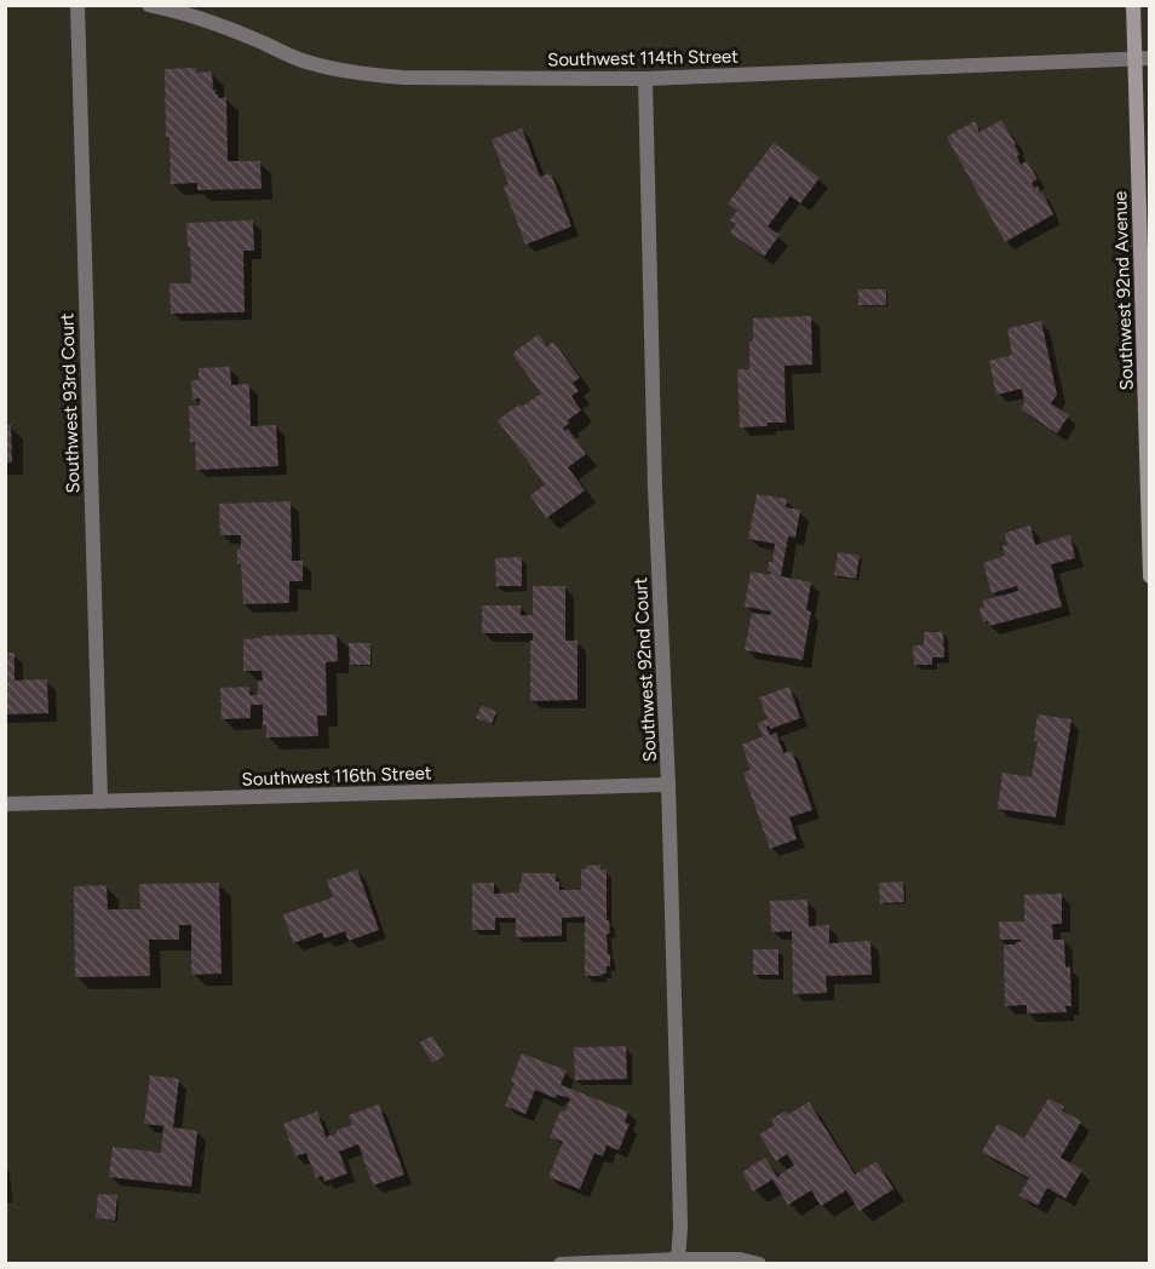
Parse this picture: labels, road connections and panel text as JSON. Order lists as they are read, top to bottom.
{
  "streets": {
    "street": [
      "Southwest 114th Street",
      "Southwest 92nd Avenue",
      "Southwest 93rd Court",
      "Southwest 92nd Court",
      "Southwest 116th Street"
    ]
  },
  "crossings": [
    ["Southwest 114th Street", "Southwest 92nd Avenue"],
    ["Southwest 114th Street", "Southwest 92nd Court"],
    ["Southwest 93rd Court", "Southwest 116th Street"],
    ["Southwest 92nd Court", "Southwest 116th Street"]
  ]
}
